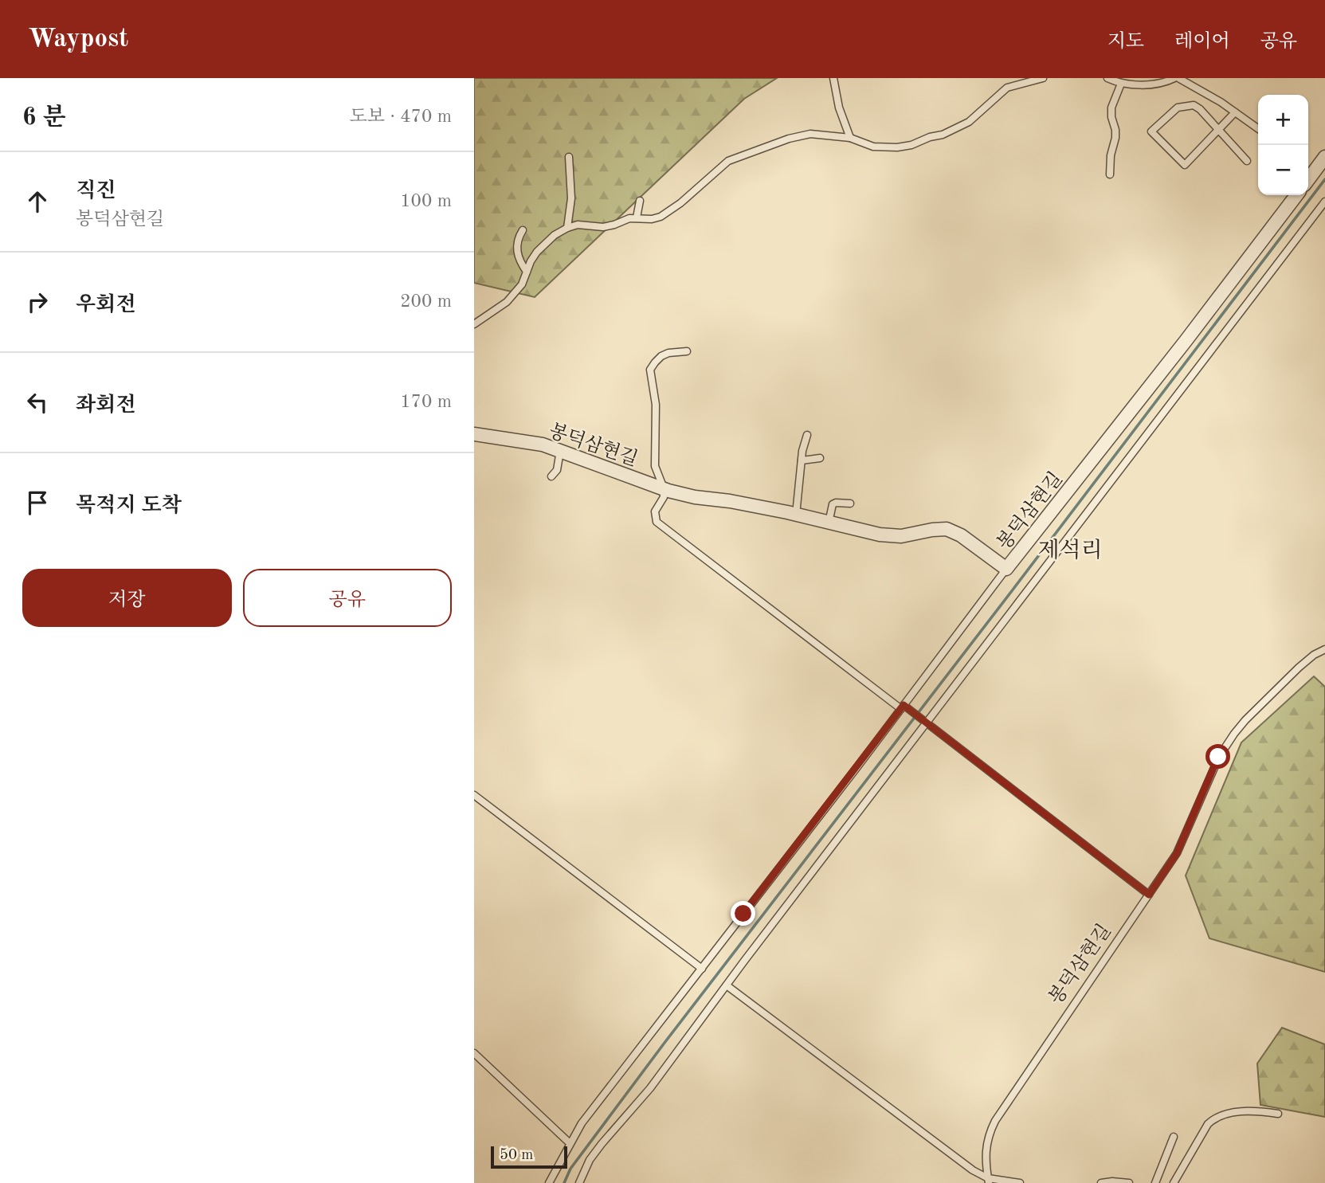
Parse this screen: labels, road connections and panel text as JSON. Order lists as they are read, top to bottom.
{
  "streets": {
    "street": ["봉덕삼현길"]
  },
  "districts": ["제석리"],
  "scale_bar": "50 m",
  "page": {
    "header": "Waypost",
    "nav": ["지도", "레이어", "공유"],
    "heading": ["6 분", "도보 · 470 m"],
    "map_buttons": ["+", "−"],
    "list": [
      ["직진", "봉덕삼현길", "100 m"],
      ["우회전", "200 m"],
      ["좌회전", "170 m"],
      "목적지 도착"
    ],
    "buttons": ["저장", "공유"],
    "scale": "50 m"
  }
}
